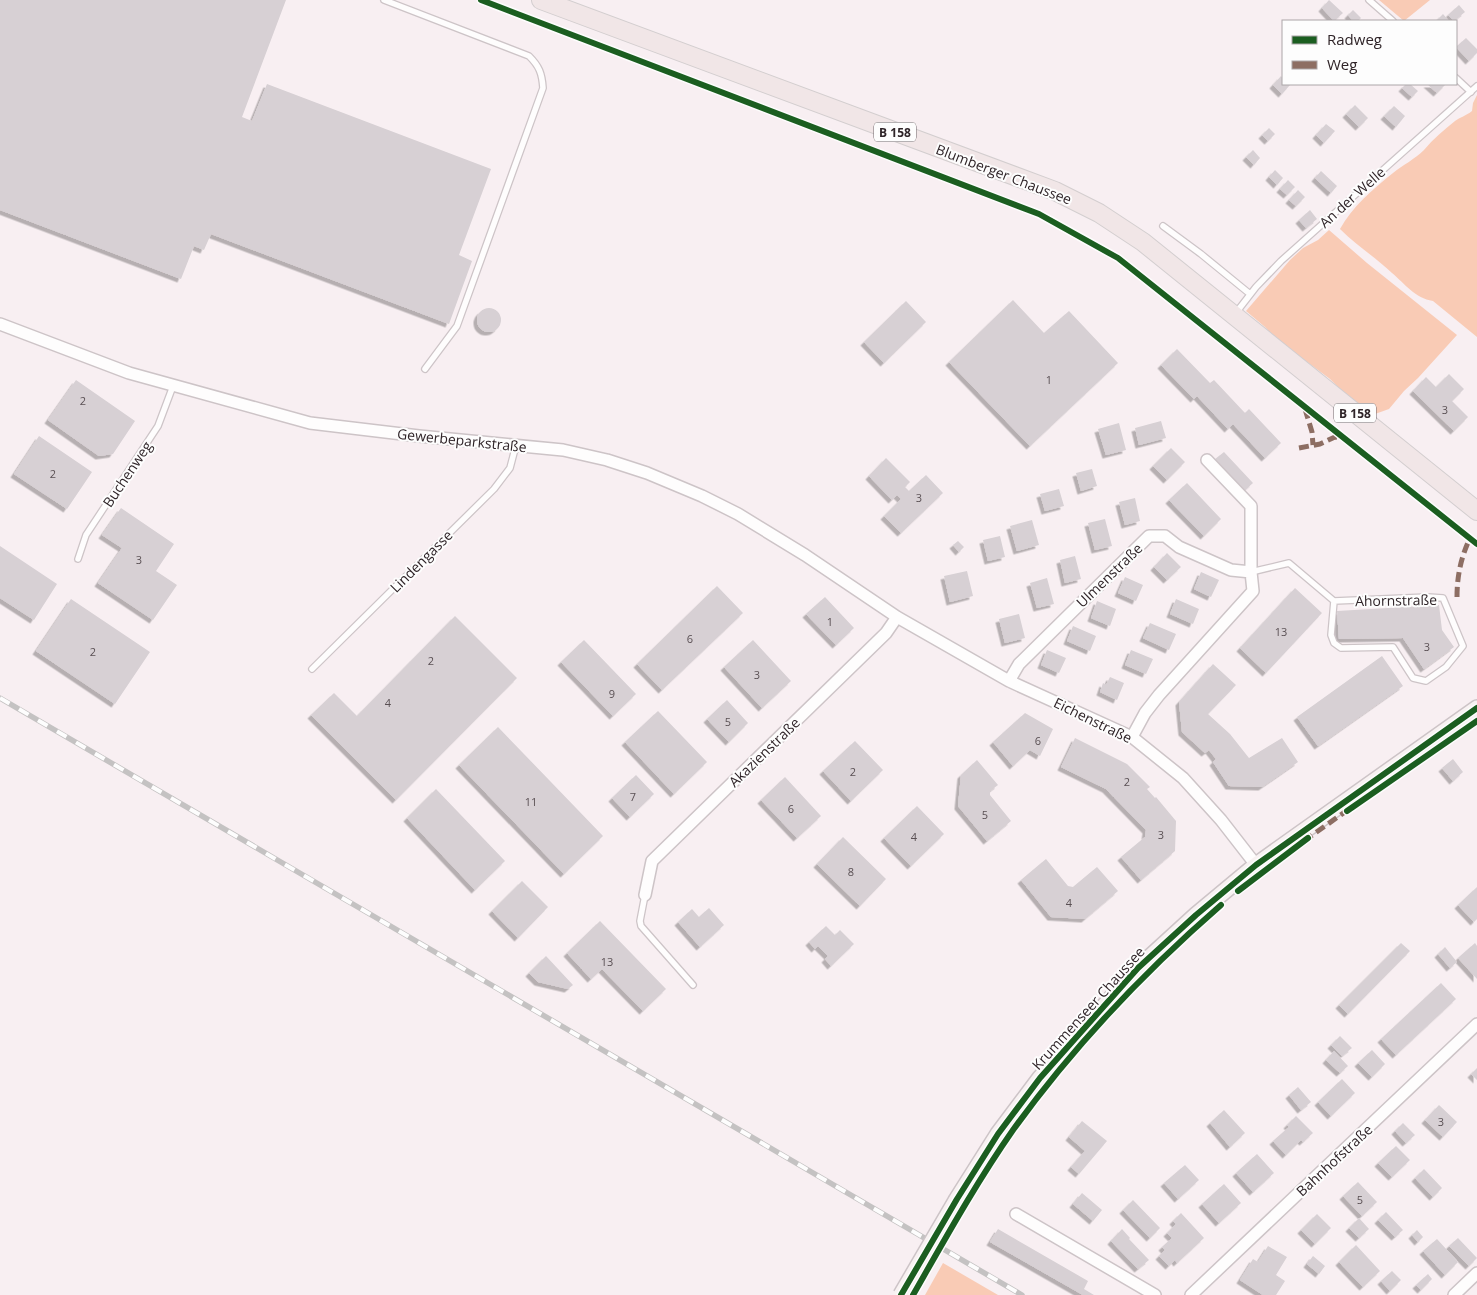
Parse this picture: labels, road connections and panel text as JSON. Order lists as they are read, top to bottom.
{
  "streets": {
    "main road": ["B 158", "Blumberger Chaussee", "Krummenseer Chaussee"],
    "street": [
      "Gewerbeparkstraße",
      "Ulmenstraße",
      "Eichenstraße",
      "Akazienstraße",
      "Bahnhofstraße"
    ],
    "lane": [
      "An der Welle",
      "Buchenweg",
      "Lindengasse",
      "Ahornstraße"
    ]
  },
  "crossings": [
    ["Blumberger Chaussee", "An der Welle"],
    ["Gewerbeparkstraße", "Buchenweg"],
    ["Gewerbeparkstraße", "Lindengasse"],
    ["Gewerbeparkstraße", "Eichenstraße"],
    ["Gewerbeparkstraße", "Akazienstraße"],
    ["Ulmenstraße", "Eichenstraße"],
    ["Eichenstraße", "Akazienstraße"],
    ["Eichenstraße", "Krummenseer Chaussee"]
  ],
  "house_numbers": [
    "1",
    "2",
    "3",
    "2",
    "3",
    "3",
    "1",
    "13",
    "6",
    "3",
    "2",
    "2",
    "3",
    "9",
    "4",
    "5",
    "6",
    "2",
    "2",
    "7",
    "11",
    "6",
    "5",
    "3",
    "4",
    "8",
    "4",
    "13",
    "3",
    "5"
  ],
  "legend": ["Radweg", "Weg"]
}
